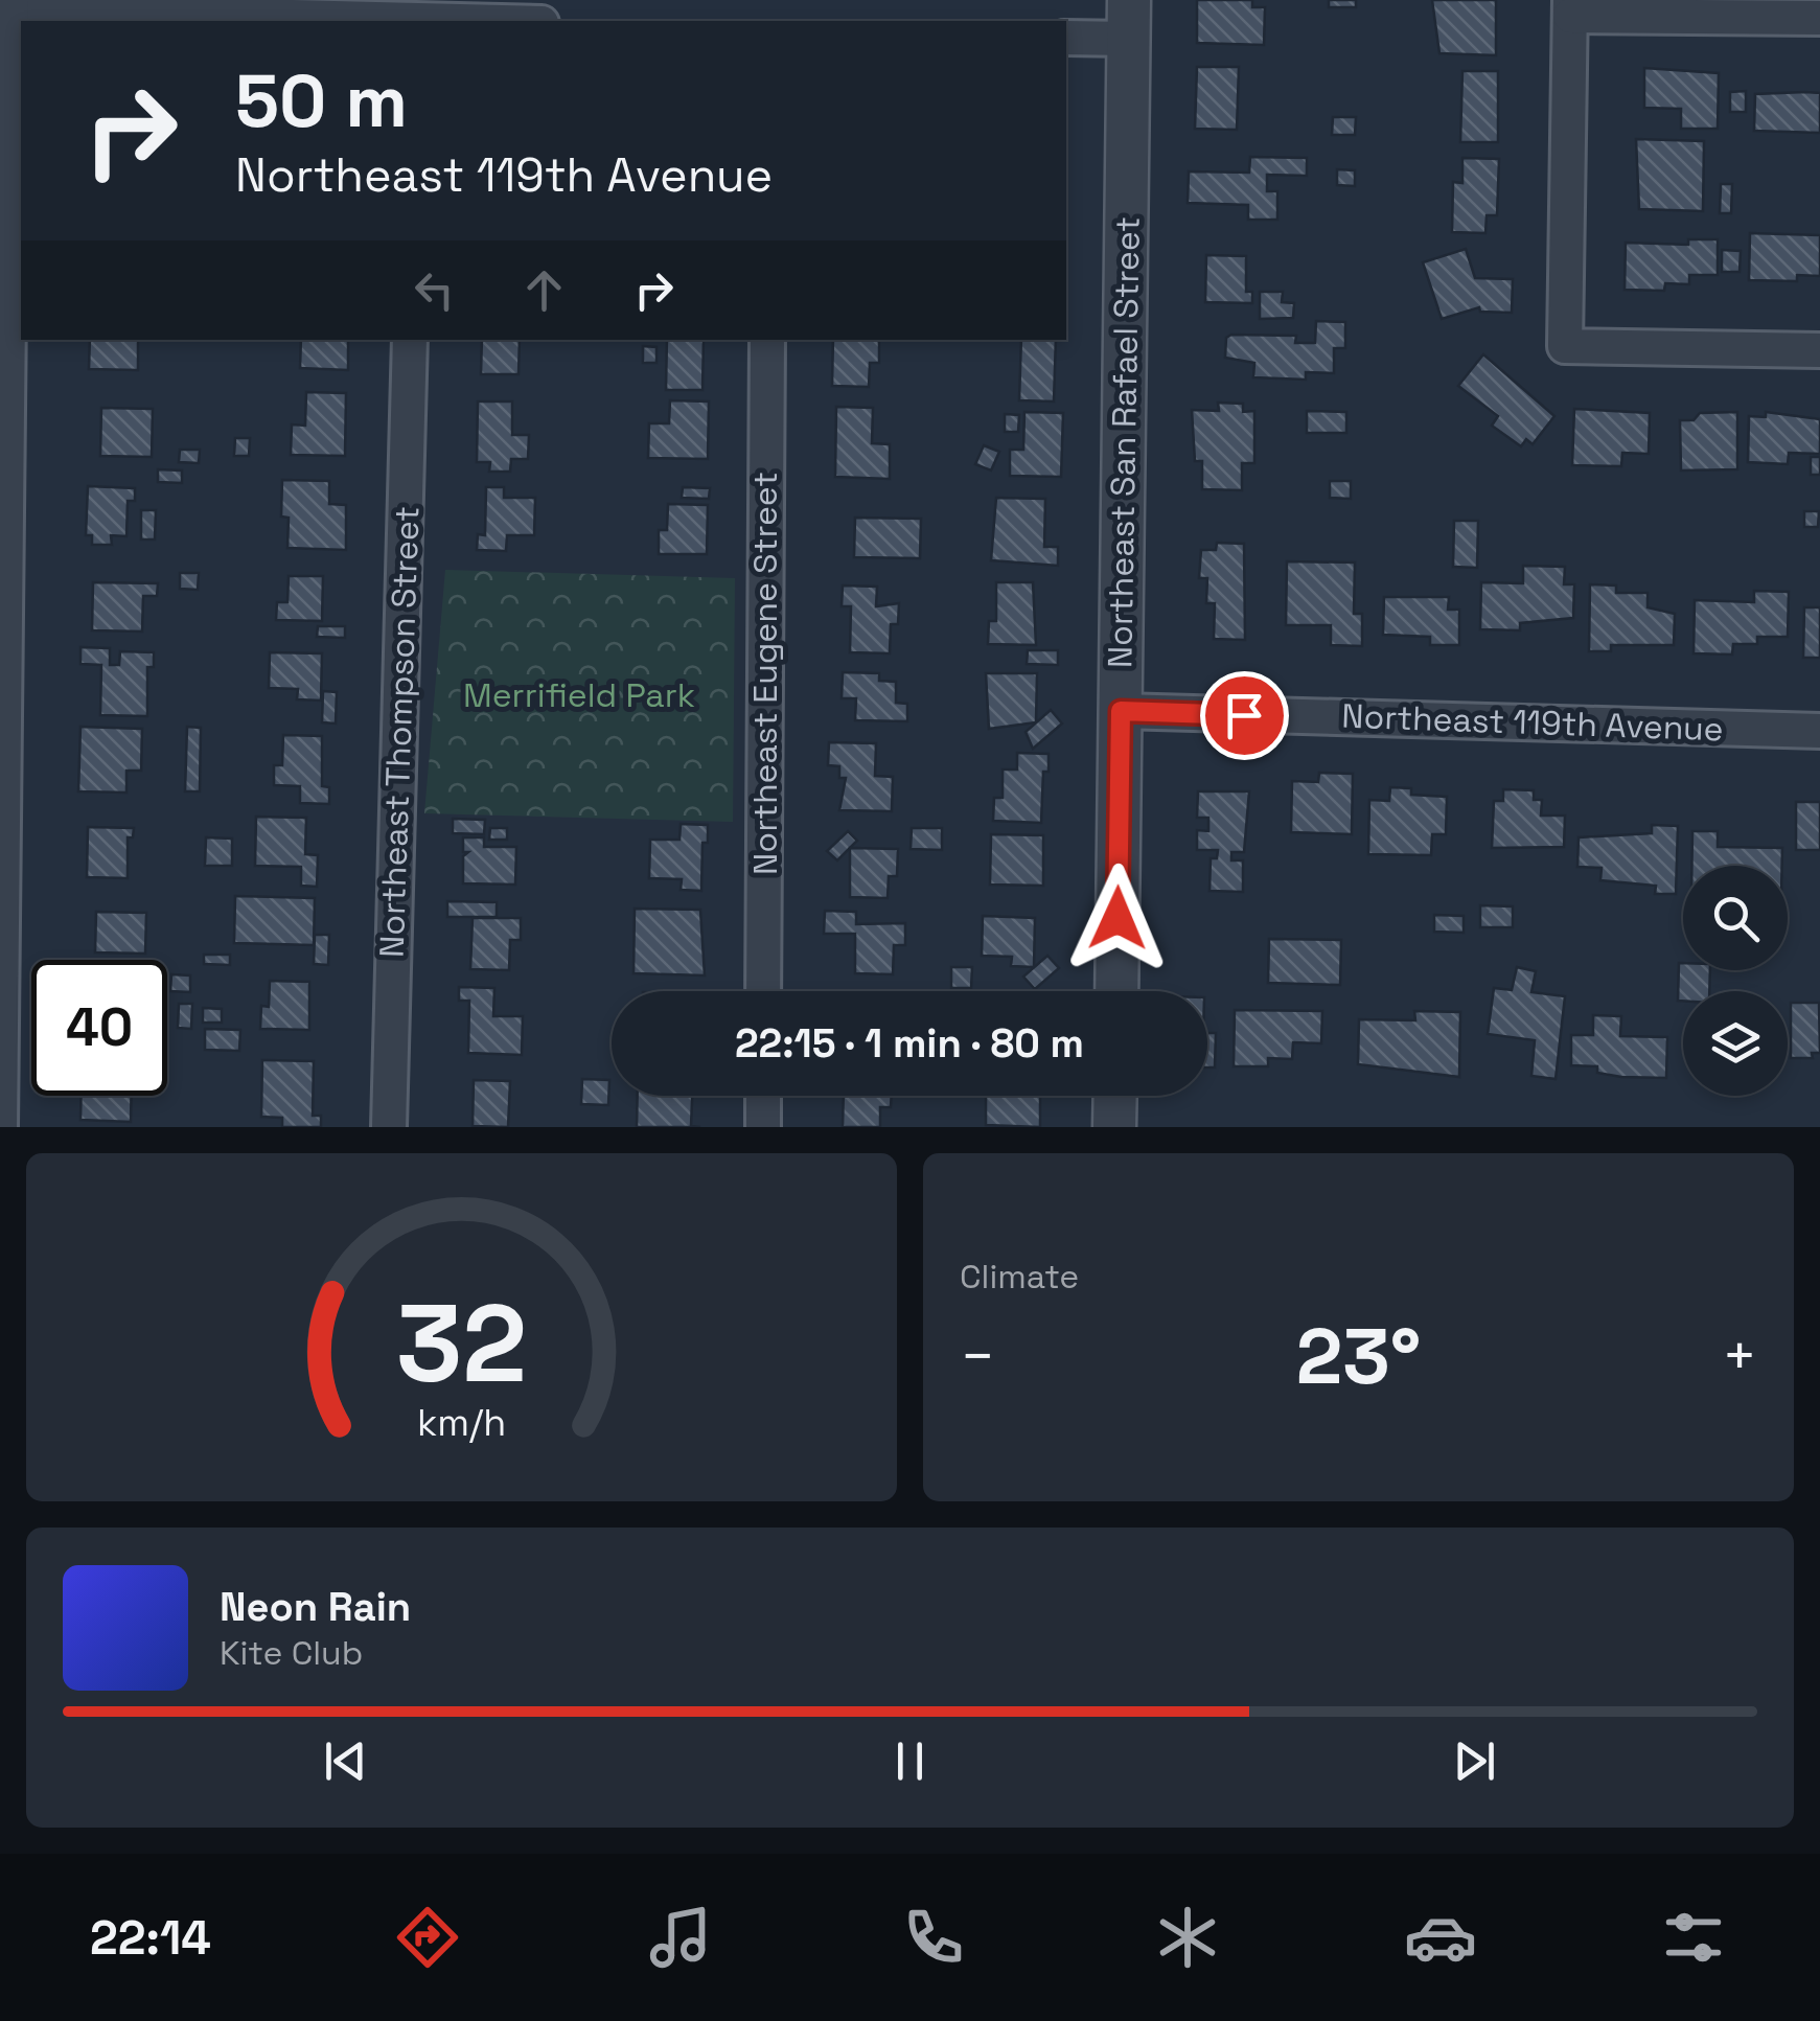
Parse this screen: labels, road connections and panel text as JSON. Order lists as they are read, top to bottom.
{
  "streets": {
    "street": [
      "Northeast San Rafael Street",
      "Northeast Eugene Street",
      "Northeast 119th Avenue",
      "Northeast Thompson Street"
    ]
  },
  "crossings": [
    ["Northeast San Rafael Street", "Northeast 119th Avenue"]
  ],
  "parks": ["Merrifield Park"],
  "page": {
    "turn": ["50 m", "Northeast 119th Avenue"],
    "limit": "40",
    "trip": "22:15 · 1 min · 80 m",
    "tile": "Climate",
    "heat": ["−", "23°", "+"],
    "song": ["Neon Rain", "Kite Club"],
    "tabs": "22:14",
    "gauge": ["32", "km/h"]
  }
}
